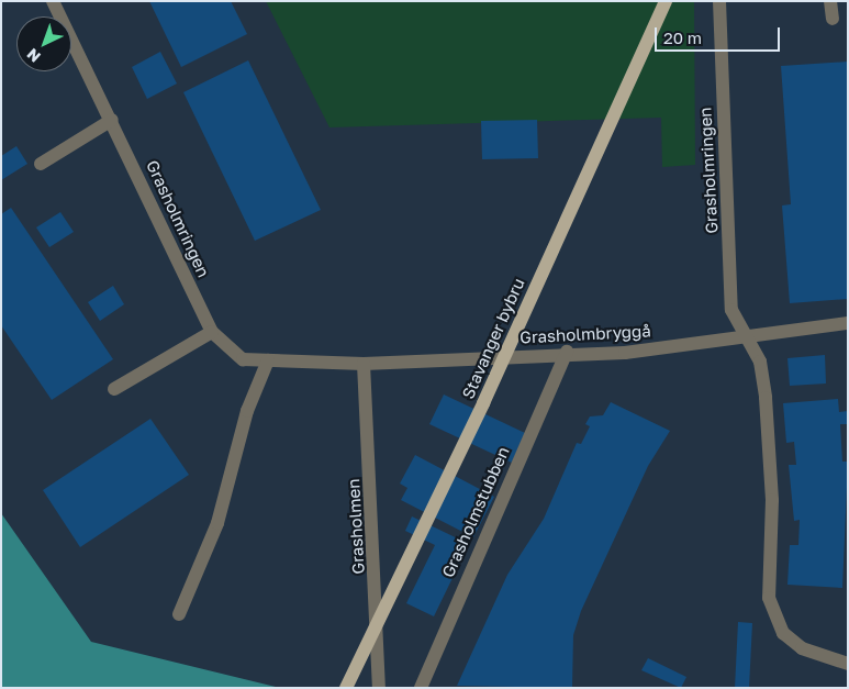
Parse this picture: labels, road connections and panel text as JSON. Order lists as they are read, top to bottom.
{
  "streets": {
    "main road": ["Stavanger bybru"],
    "street": [
      "Grasholmringen",
      "Grasholmbryggå",
      "Grasholmstubben",
      "Grasholmen"
    ]
  },
  "crossings": [
    ["Grasholmringen", "Grasholmbryggå"],
    ["Grasholmringen", "Grasholmen"],
    ["Grasholmbryggå", "Grasholmstubben"],
    ["Grasholmbryggå", "Grasholmen"]
  ],
  "scale_bar": "20 m",
  "north": "bottom left"
}
